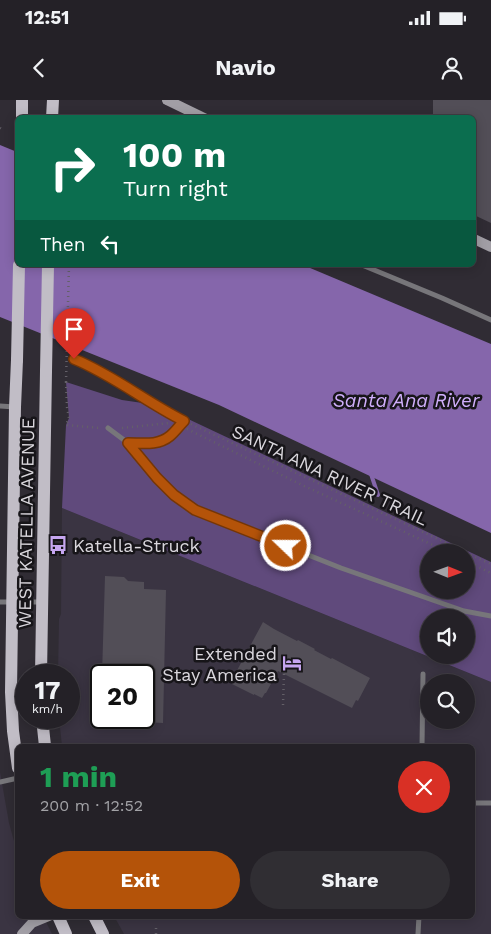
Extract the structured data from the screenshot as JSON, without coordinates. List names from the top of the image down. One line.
{"streets":{"main road":["WEST KATELLA AVENUE"],"path":["SANTA ANA RIVER TRAIL"]},"water":["Santa Ana River"],"places":{"bus stop":["Katella-Struck"],"hotel":["Extended Stay America"]},"north":"right","page":{"status":"12:51","header":"Navio","turn":["100 m","Turn right"],"then":"Then","speed":"17 km/h","limit":"20","heading":["1 min","200 m · 12:52"],"buttons":["Exit","Share"]}}
